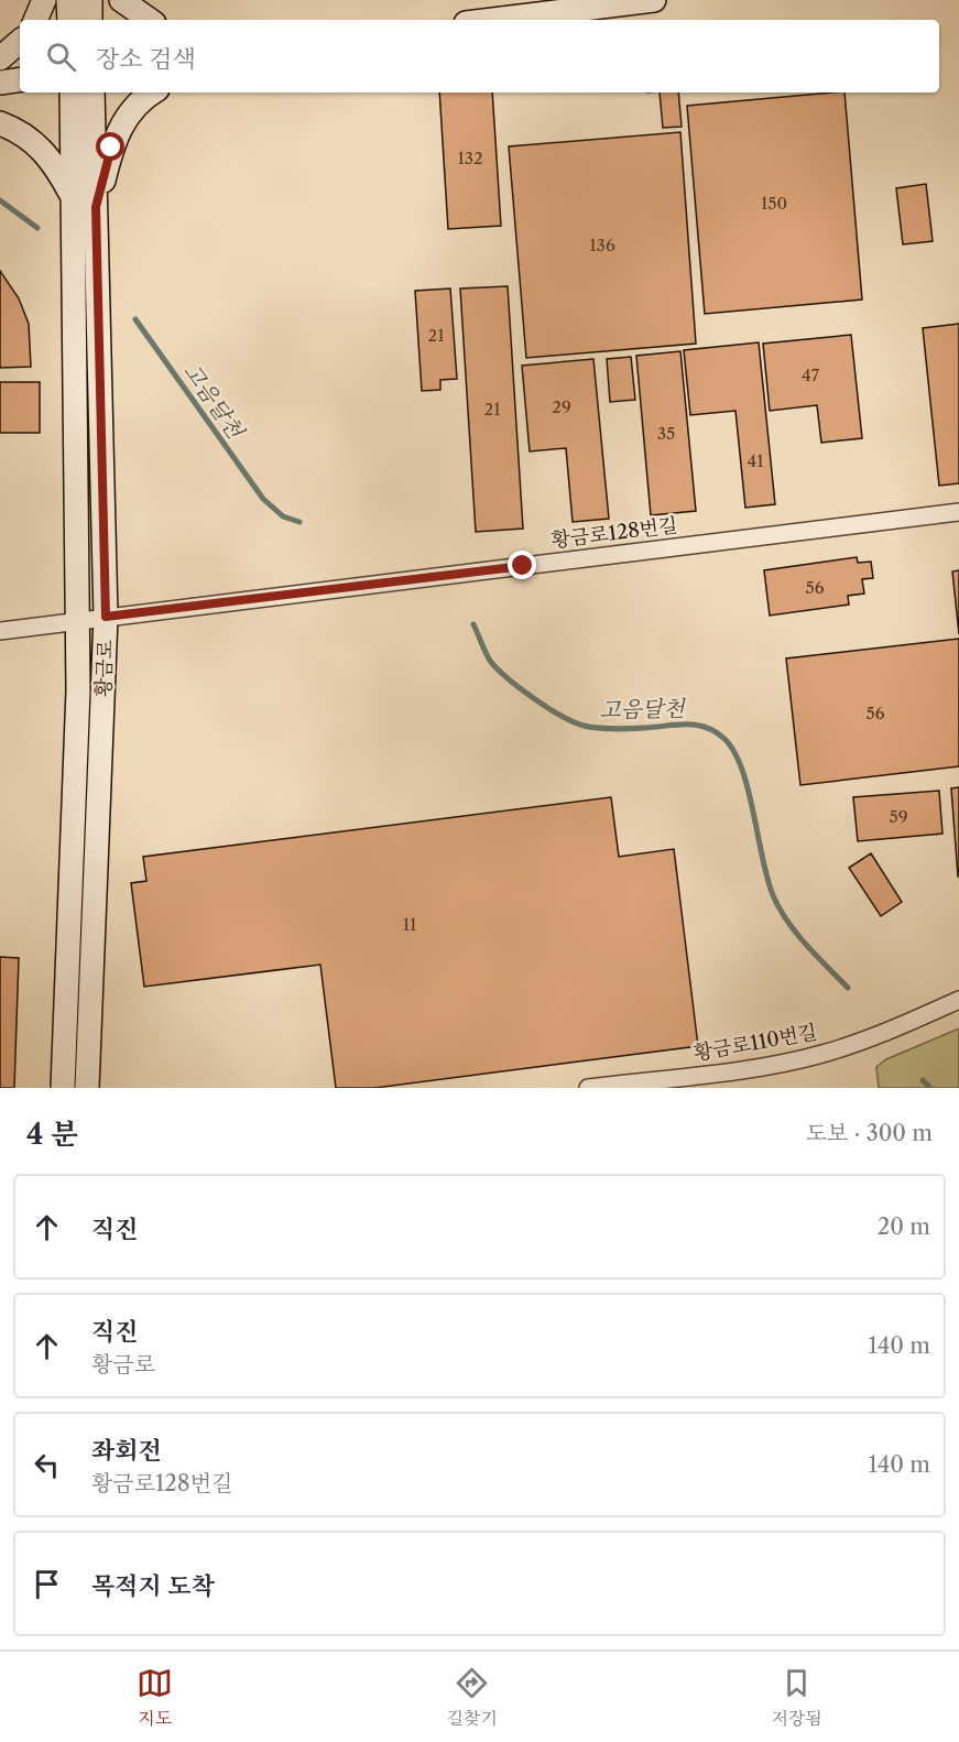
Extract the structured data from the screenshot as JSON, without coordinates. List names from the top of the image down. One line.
{"streets":{"street":["황금로128번길","황금로","황금로110번길"]},"crossings":[["황금로128번길","황금로"]],"water":["고음달천"],"house_numbers":["132","150","136","21","47","29","21","35","41","56","56","59","11"],"page":{"search":"장소 검색","heading":["4 분","도보 · 300 m"],"list":[["직진","20 m"],["직진","황금로","140 m"],["좌회전","황금로128번길","140 m"],"목적지 도착"],"nav":["지도","길찾기","저장됨"]}}
